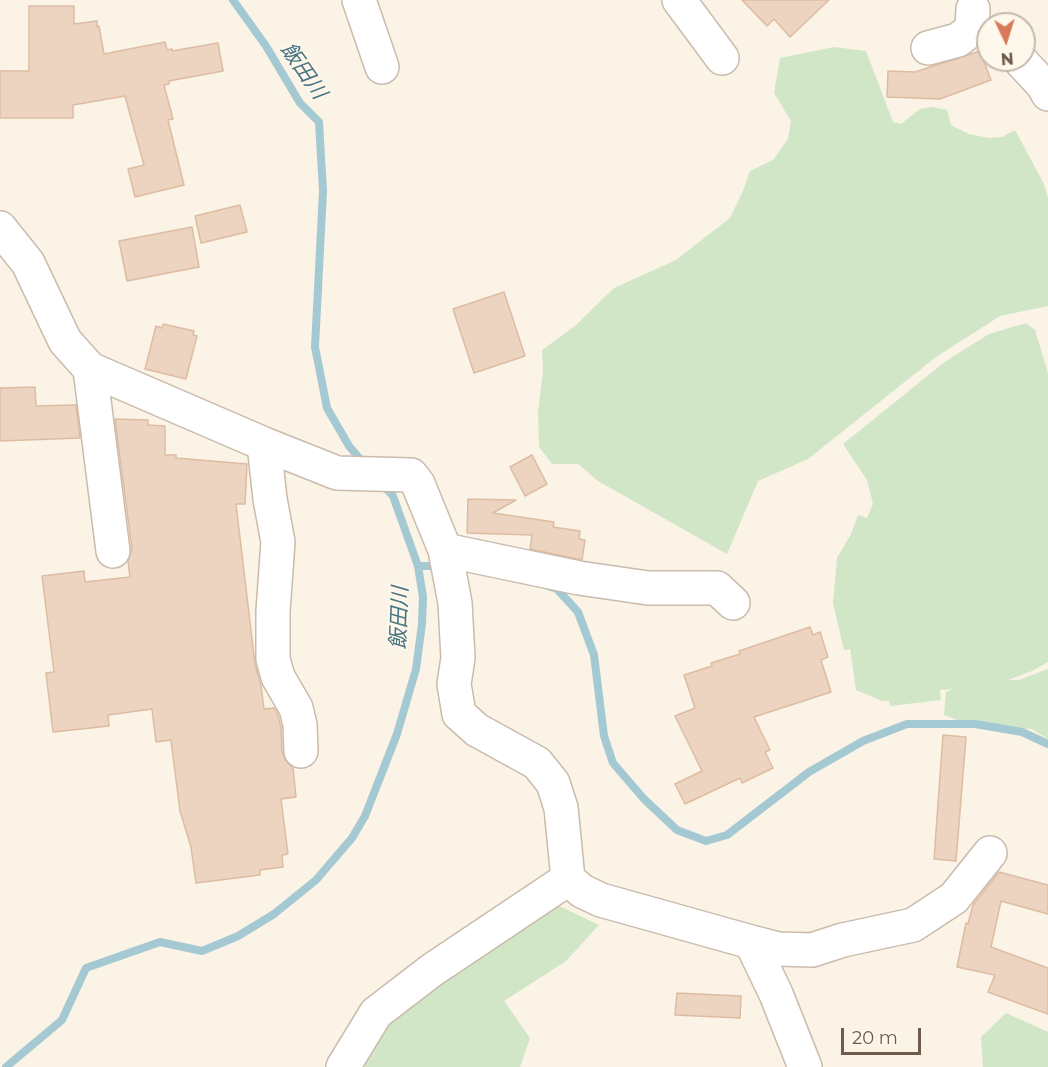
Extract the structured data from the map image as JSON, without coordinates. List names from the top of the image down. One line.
{"water":["飯田川"],"scale_bar":"20 m","north":"bottom"}
